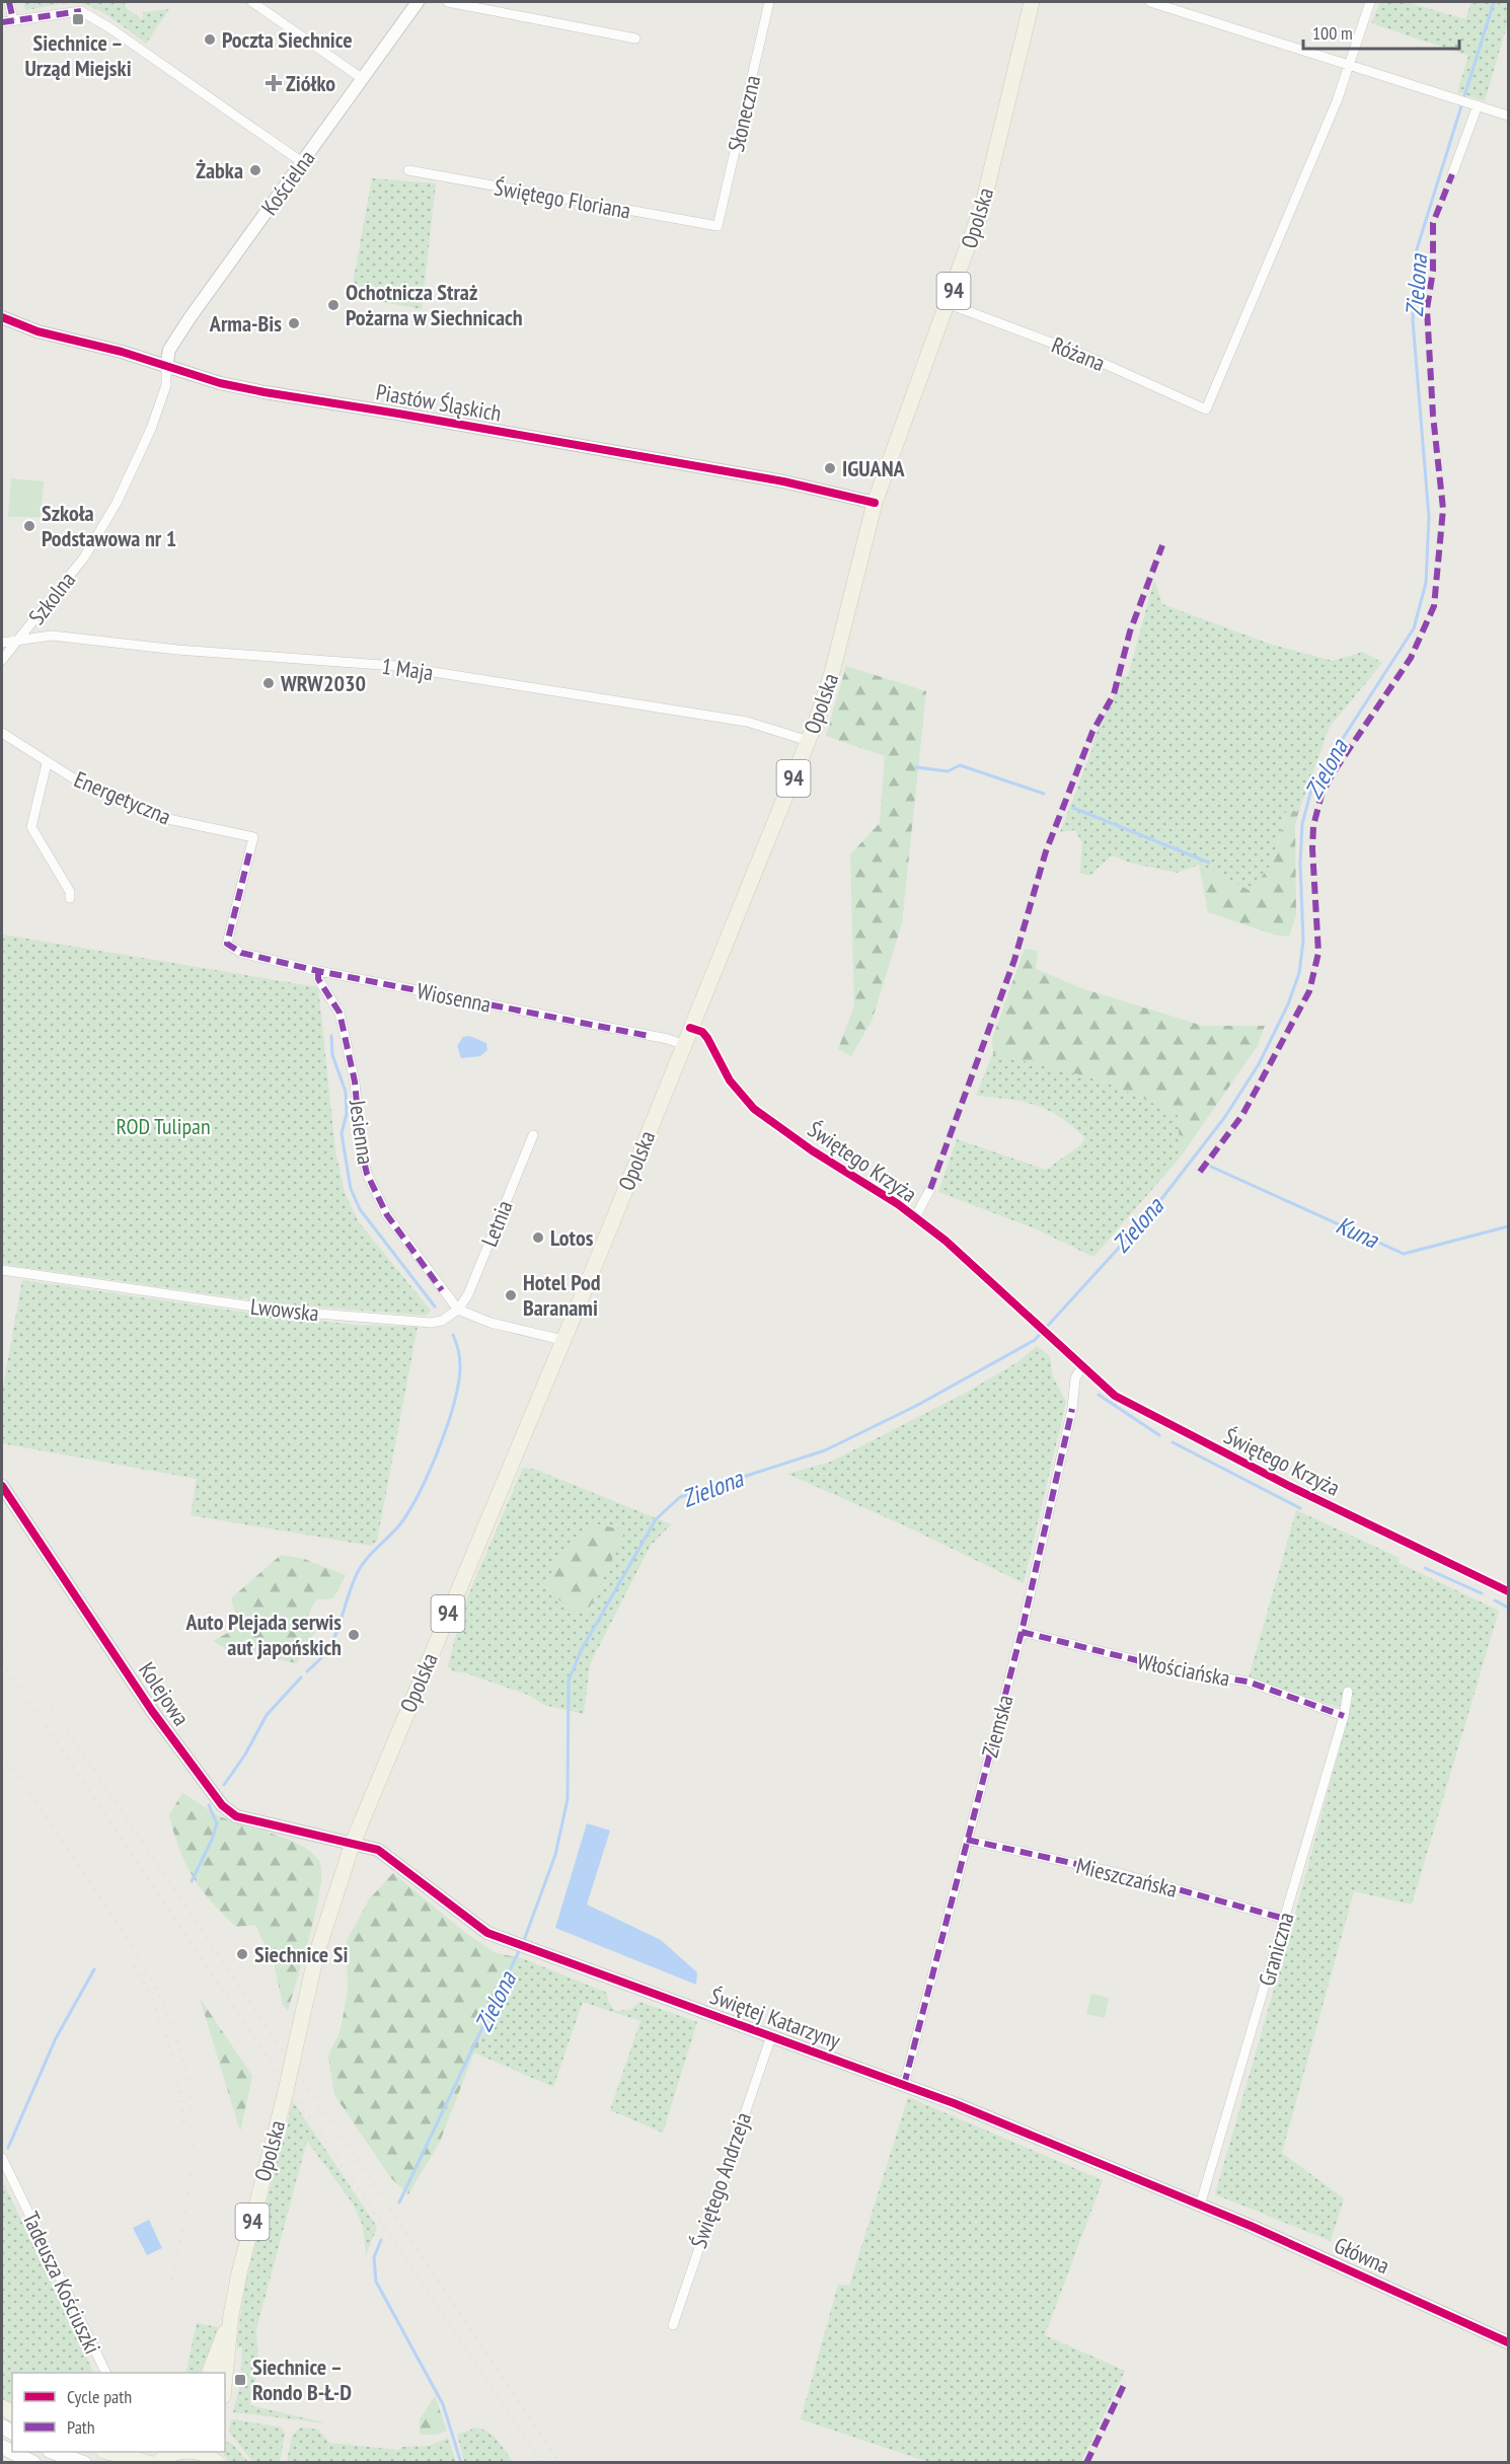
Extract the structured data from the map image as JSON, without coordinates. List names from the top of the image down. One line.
{"streets":{"main road":["Opolska","94"],"street":["Słoneczna","Kościelna","Świętego Floriana","Różana","Piastów Śląskich","Szkolna","1 Maja","Energetyczna","Wiosenna","Jesienna","Świętego Krzyża","Letnia","Lwowska","Włościańska","Kolejowa","Ziemska","Mieszczańska","Graniczna","Świętej Katarzyny","Świętego Andrzeja","Główna","Tadeusza Kościuszki"]},"crossings":[["Słoneczna","Świętego Floriana"],["Kościelna","Piastów Śląskich"],["Kościelna","Szkolna"],["Opolska","Różana"],["Opolska","Piastów Śląskich"],["Opolska","1 Maja"],["Opolska","Wiosenna"],["Opolska","Świętego Krzyża"],["Opolska","Kolejowa"],["Opolska","Świętej Katarzyny"],["Piastów Śląskich","Szkolna"],["Szkolna","1 Maja"],["Energetyczna","Wiosenna"],["Wiosenna","Jesienna"],["Jesienna","Letnia"],["Jesienna","Lwowska"],["Świętego Krzyża","Ziemska"],["Letnia","Lwowska"],["Włościańska","Ziemska"],["Włościańska","Graniczna"],["Kolejowa","Świętej Katarzyny"],["Ziemska","Mieszczańska"],["Ziemska","Świętej Katarzyny"],["Mieszczańska","Graniczna"],["Graniczna","Świętej Katarzyny"],["Graniczna","Główna"],["Świętej Katarzyny","Świętego Andrzeja"],["Świętej Katarzyny","Główna"]],"water":["Zielona","Kuna"],"parks":["ROD Tulipan"],"places":{"transit":["Siechnice – Urząd Miejski","Siechnice – Rondo B-Ł-D"],"other":["Poczta Siechnice","Żabka","Ochotnicza Straż Pożarna w Siechnicach","Arma-Bis","IGUANA","Szkoła Podstawowa nr 1","WRW2030","Lotos","Hotel Pod Baranami","Auto Plejada serwis aut japońskich","Siechnice Si"],"health":["Ziółko"]},"legend":["Cycle path","Path"],"scale_bar":"100 m"}
